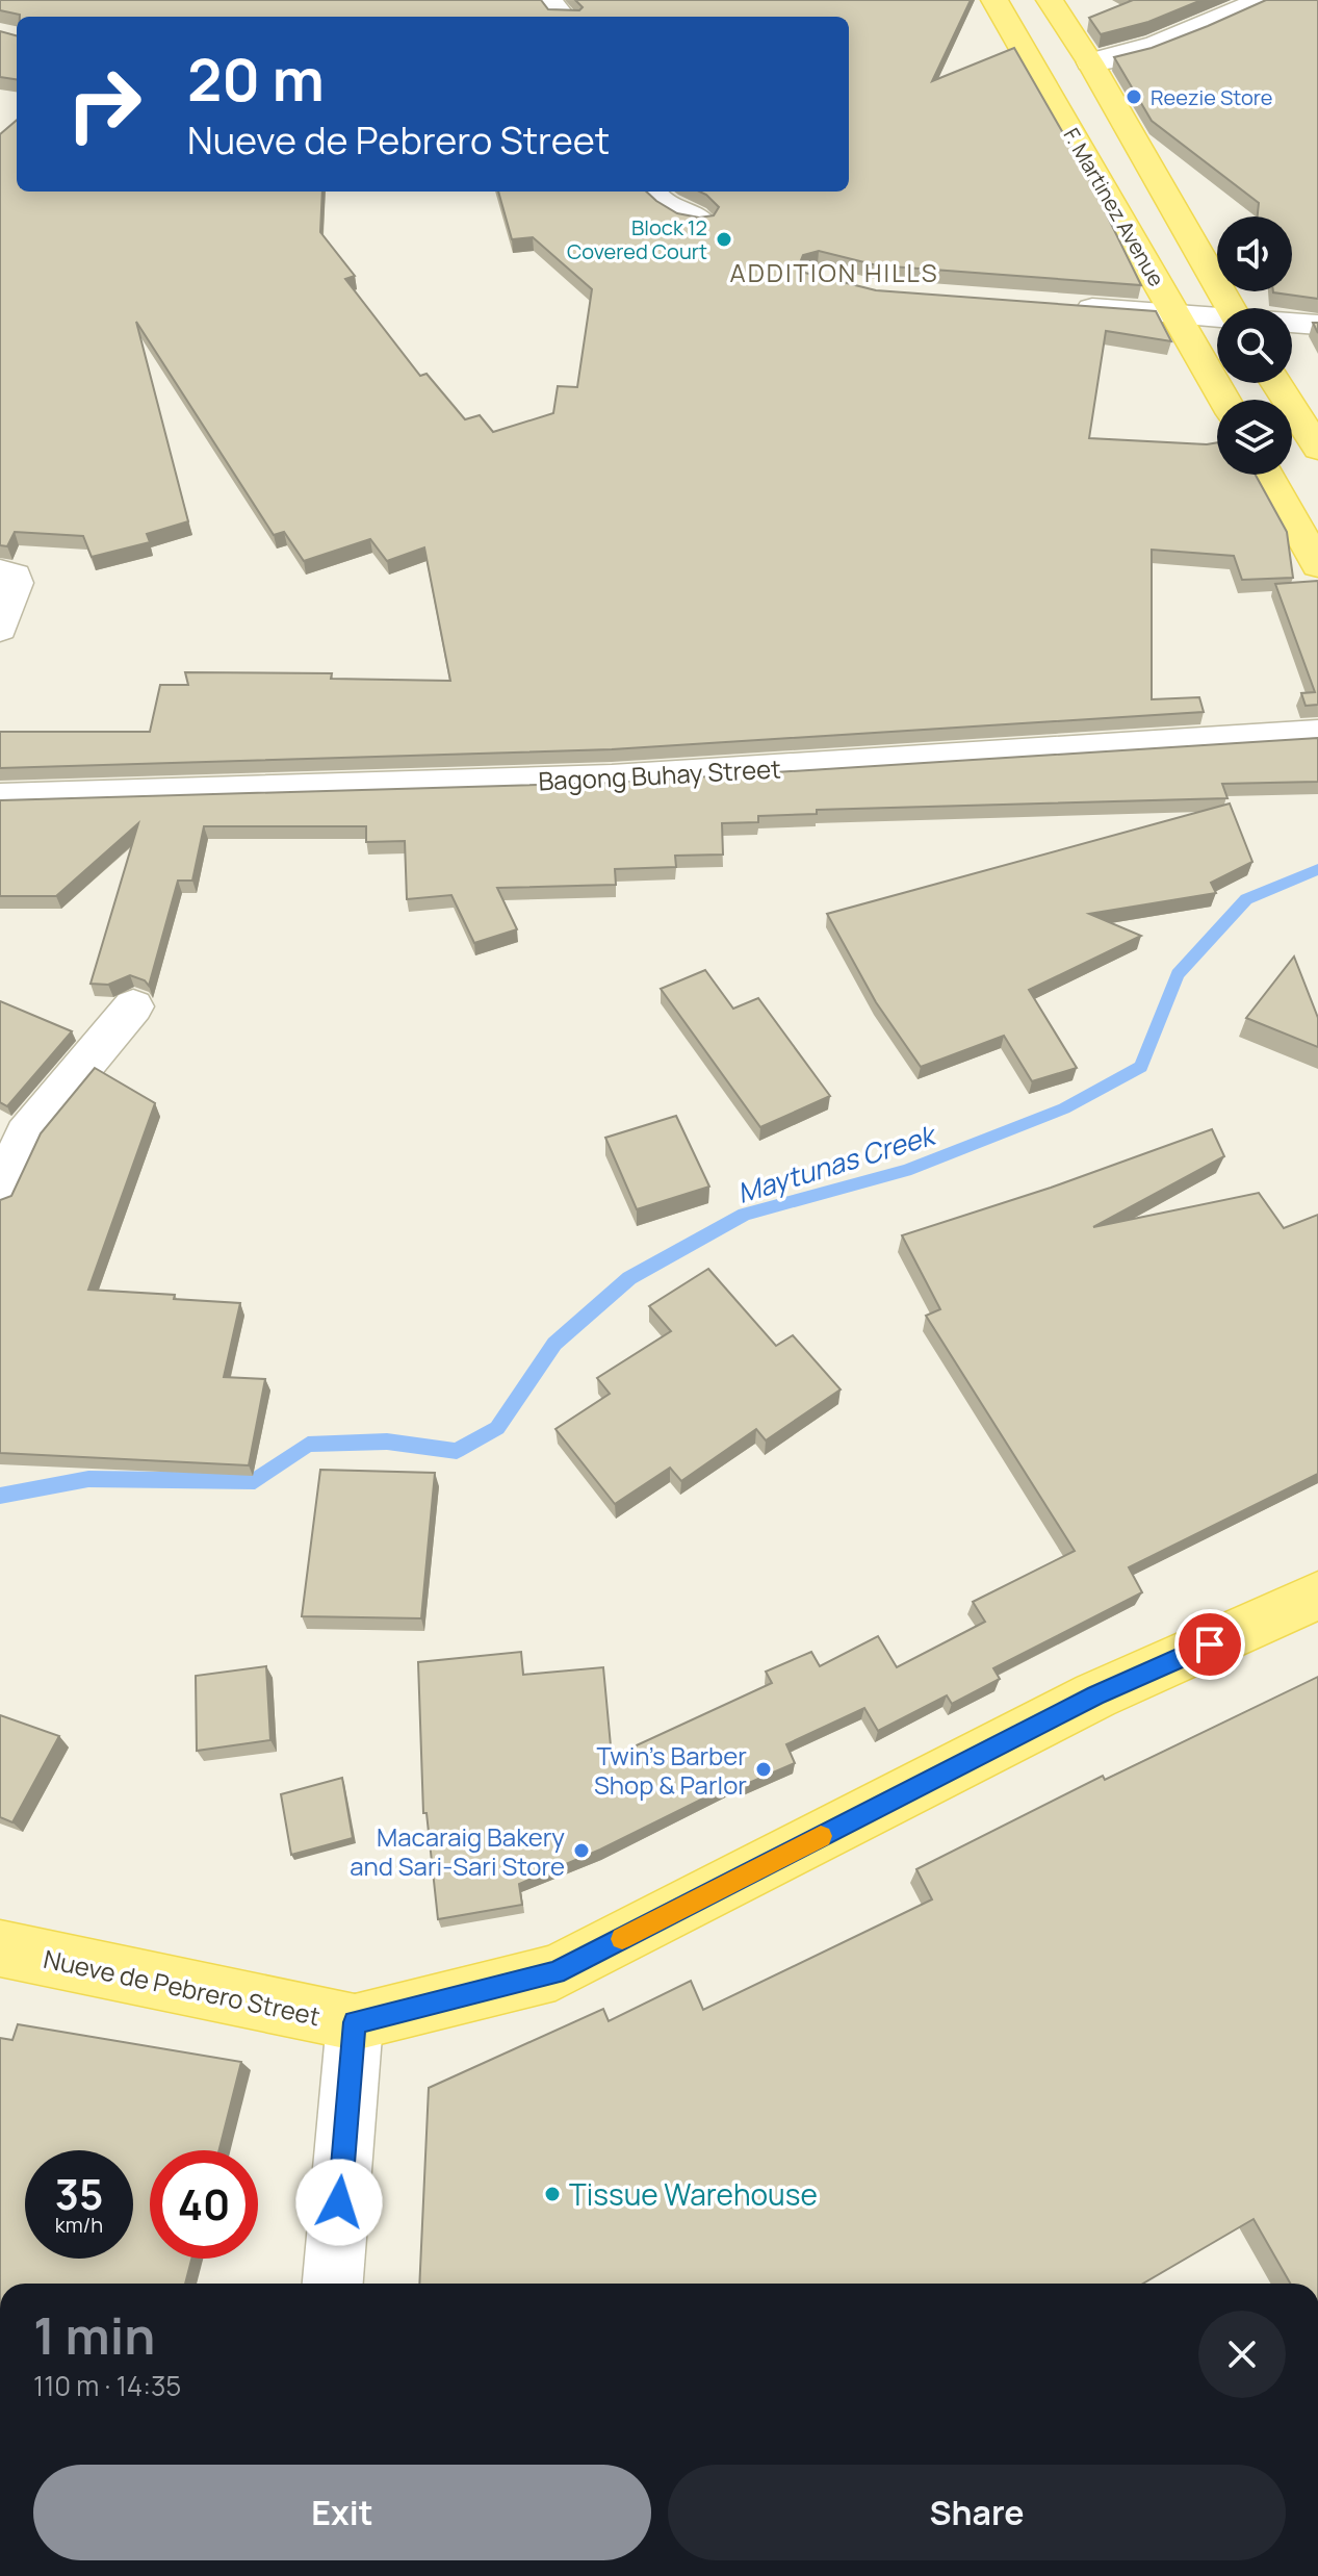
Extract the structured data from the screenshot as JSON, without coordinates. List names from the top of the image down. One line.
{"streets":{"main road":["F. Martinez Avenue","Nueve de Pebrero Street"],"street":["Bagong Buhay Street"]},"districts":["ADDITION HILLS"],"water":["Maytunas Creek"],"places":["Reezie Store","Block 12 Covered Court","Twin's Barber Shop & Parlor","Macaraig Bakery and Sari-Sari Store","Tissue Warehouse"],"page":{"turn":["20 m","Nueve de Pebrero Street"],"speed":"35 km/h","limit":"40","heading":["1 min","110 m · 14:35"],"buttons":["Exit","Share"]}}
